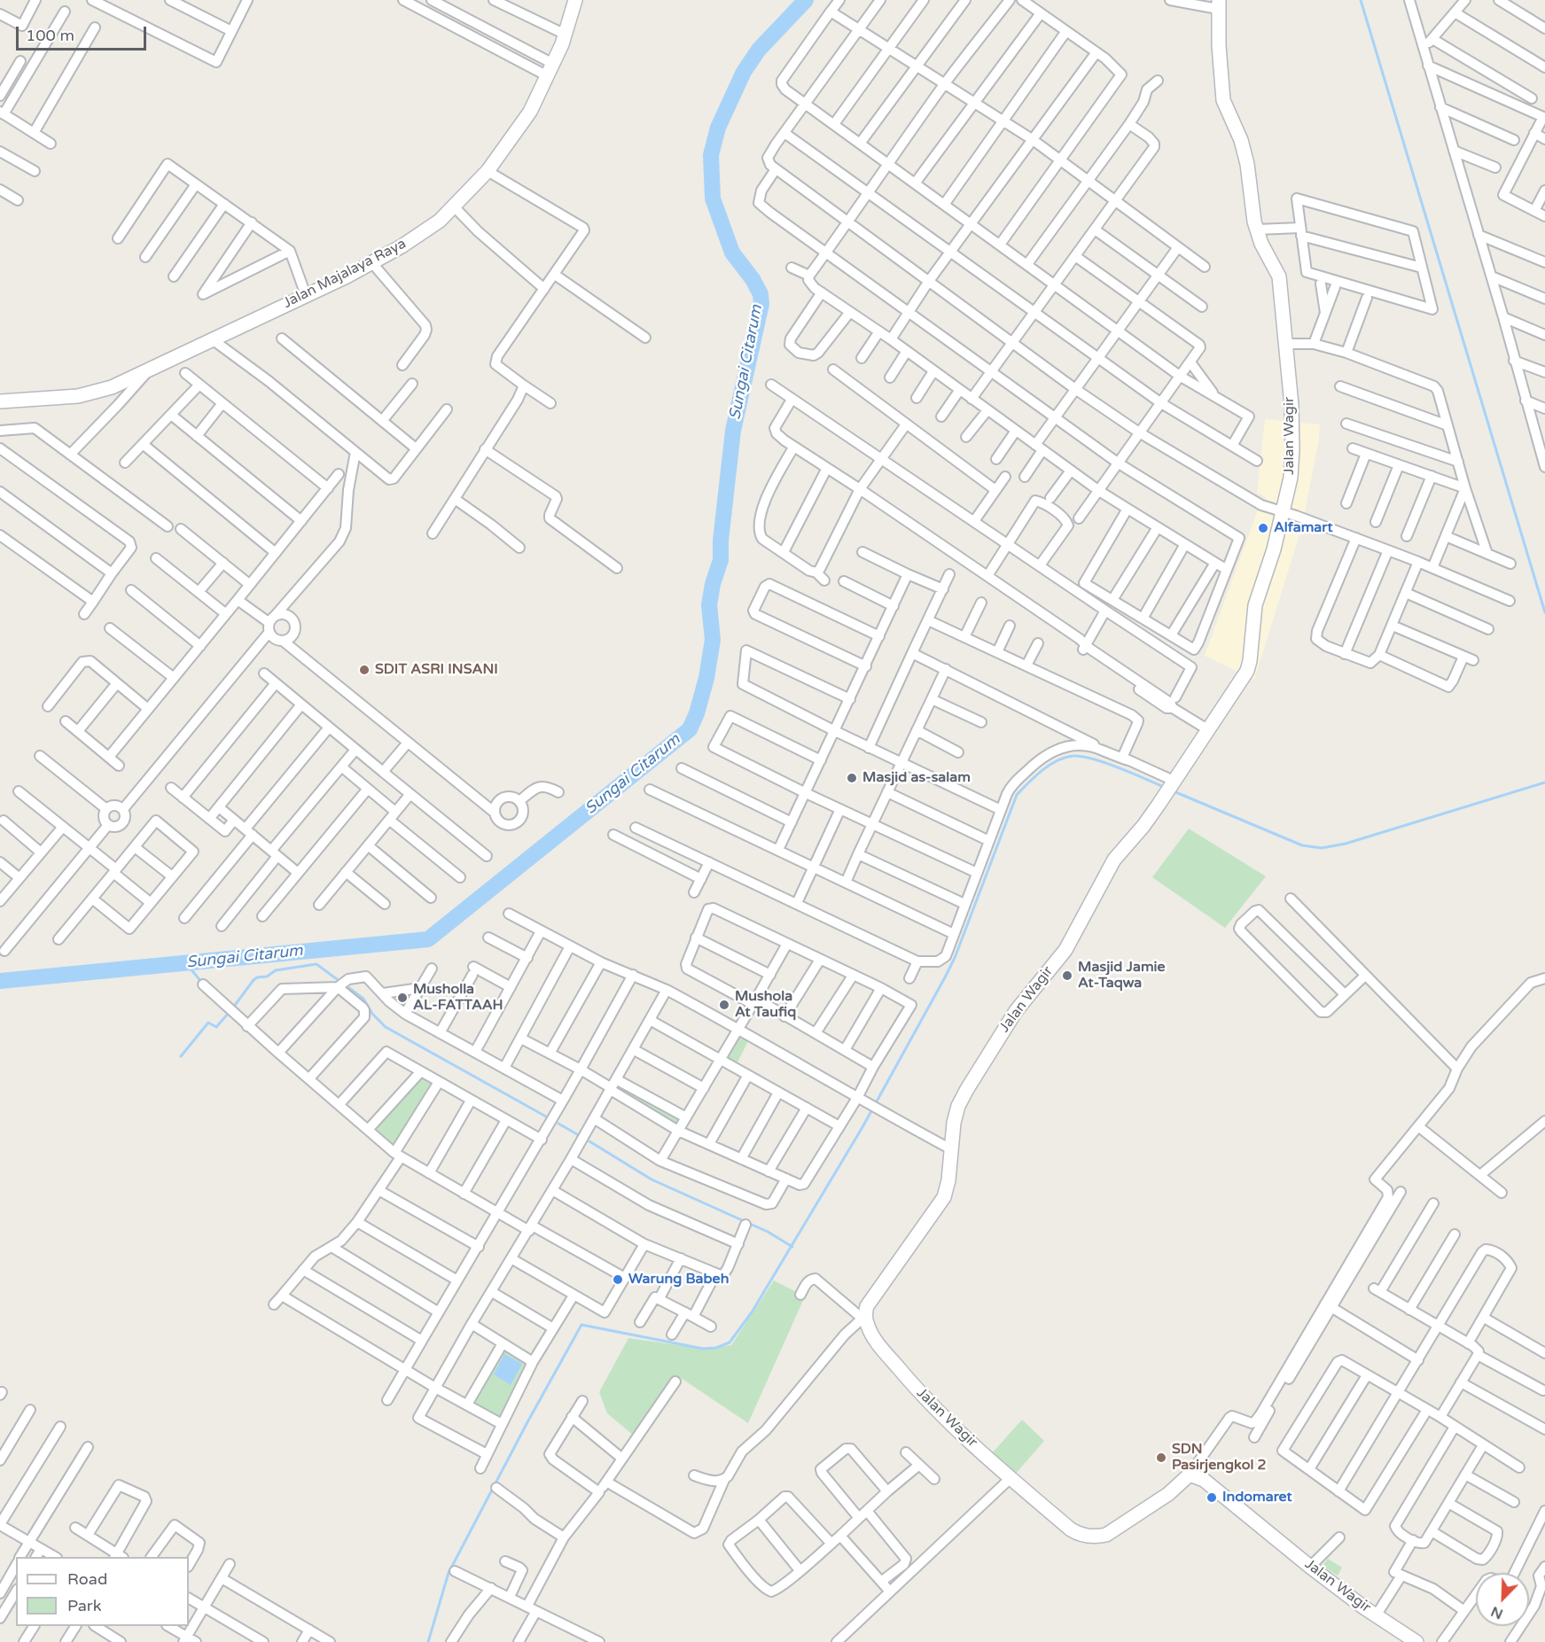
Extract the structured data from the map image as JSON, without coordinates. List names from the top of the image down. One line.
{"streets":{"street":["Jalan Majalaya Raya","Jalan Wagir"]},"water":["Sungai Citarum"],"places":["Alfamart","SDIT ASRI INSANI","Masjid as-salam","Masjid Jamie At-Taqwa","Musholla AL-FATTAAH","Mushola At Taufiq","Warung Babeh","SDN Pasirjengkol 2","Indomaret"],"legend":["Road","Park"],"scale_bar":"100 m","north":"bottom left"}
